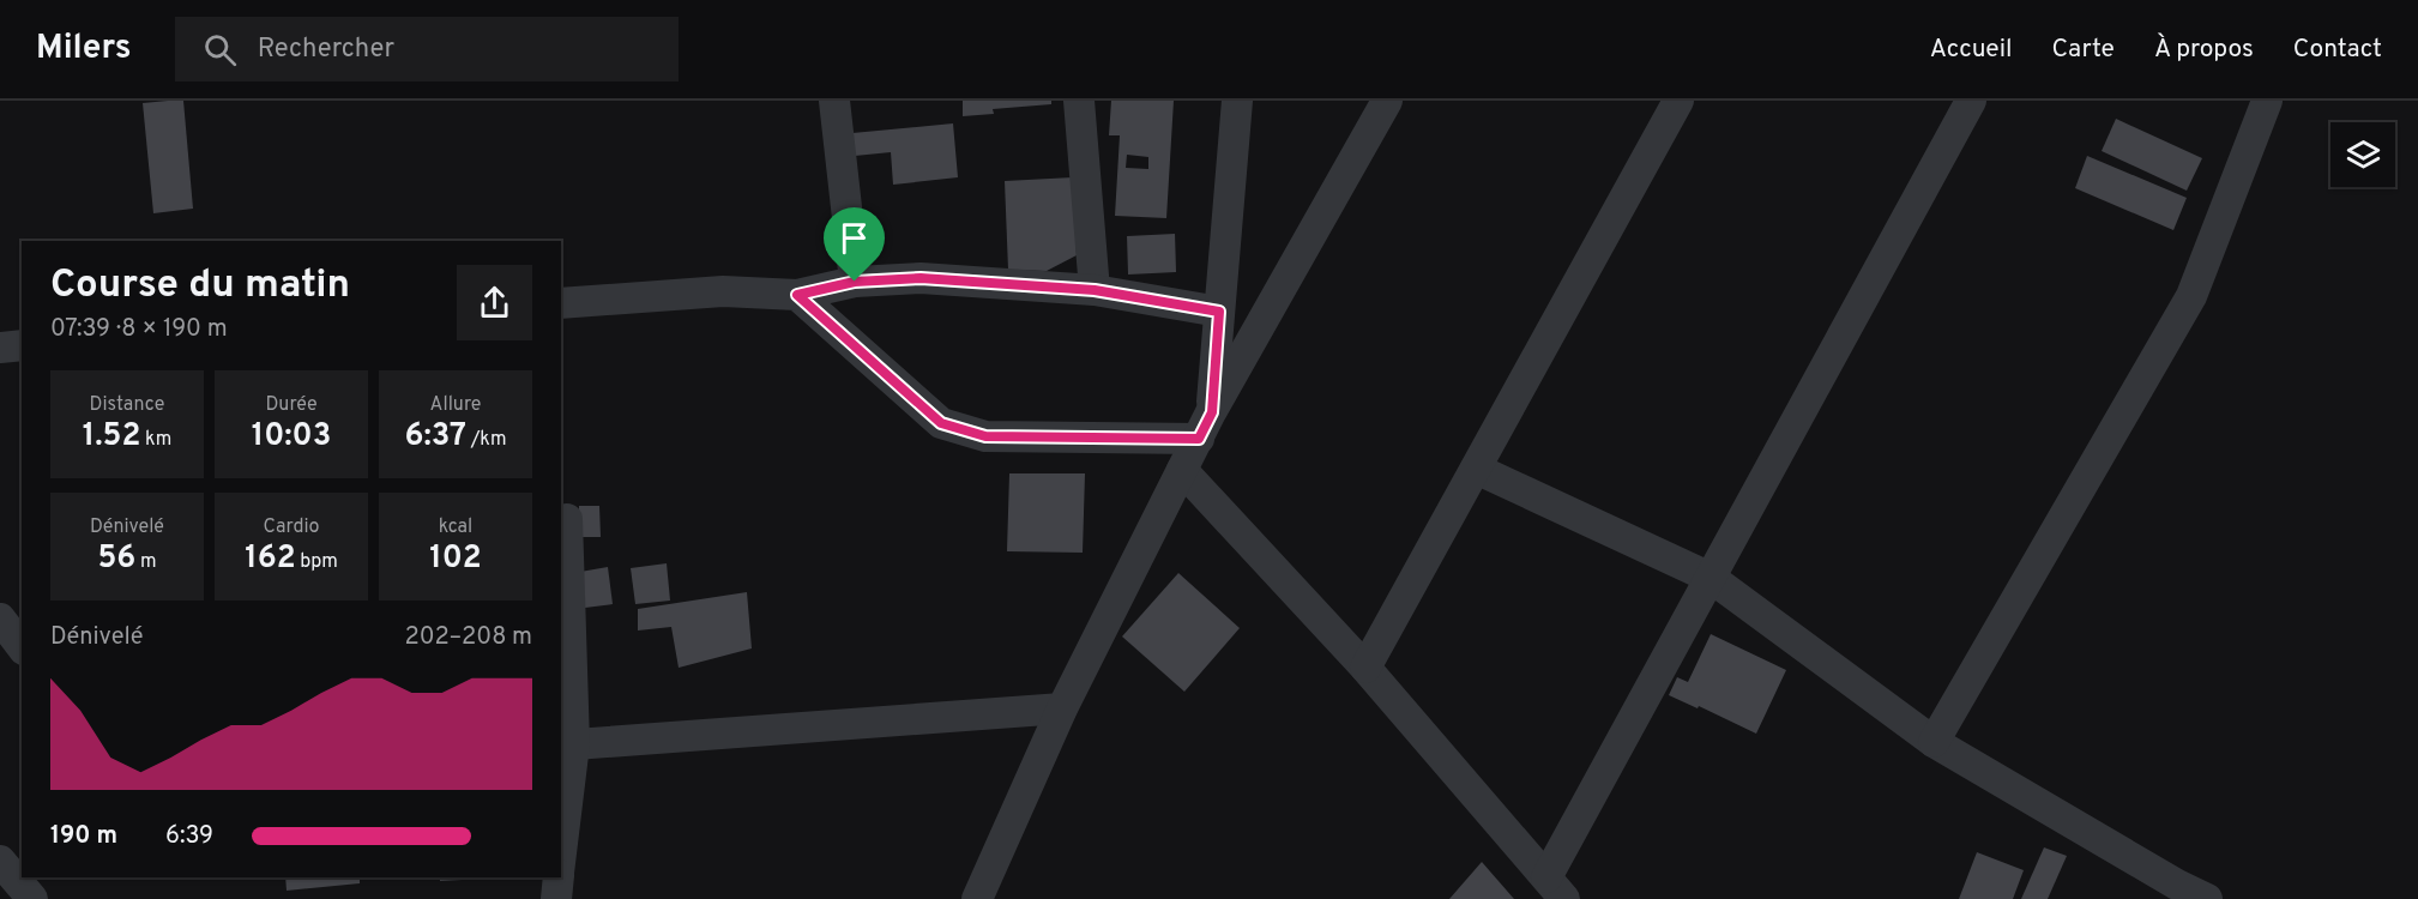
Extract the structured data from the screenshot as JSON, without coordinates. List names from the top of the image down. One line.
{"page":{"header":"Milers","search":"Rechercher","nav":["Accueil","Carte","À propos","Contact"],"heading":["Course du matin","07:39 · 8 × 190 m"],"stats":[["Distance","1.52 km"],["Durée","10:03"],["Allure","6:37 /km"],["Dénivelé","56 m"],["Cardio","162 bpm"],["kcal","102"]],"chart":["Dénivelé","202–208 m"],"list":[{"name":"190 m","note":"6:39"}]}}
